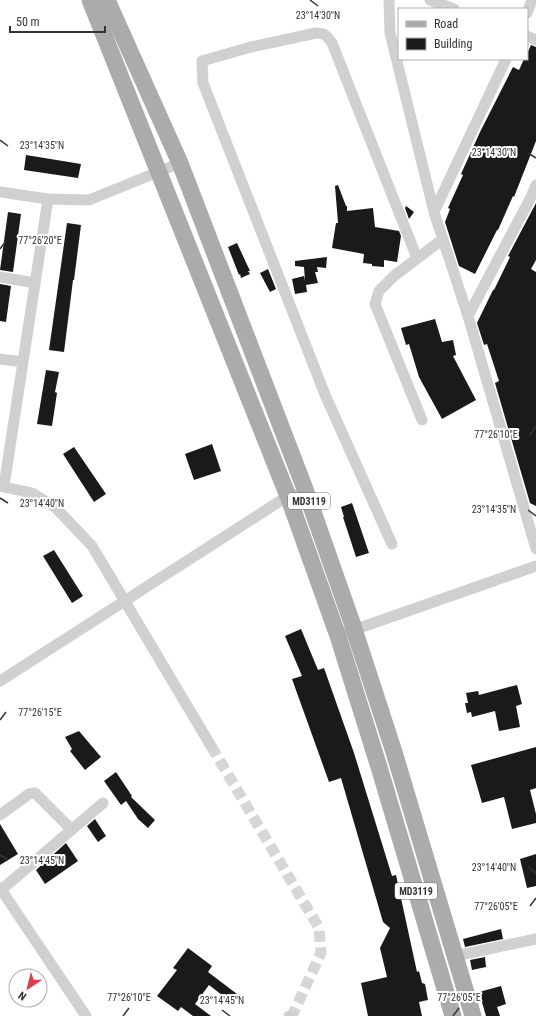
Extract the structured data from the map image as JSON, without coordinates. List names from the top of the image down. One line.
{"streets":{"main road":["MD3119"]},"legend":["Road","Building"],"scale_bar":"50 m","north":"bottom left","coordinates":["23°14'30\"N","23°14'35\"N","77°26'20\"E","77°26'10\"E","23°14'40\"N","77°26'15\"E","23°14'45\"N","77°26'05\"E"]}
